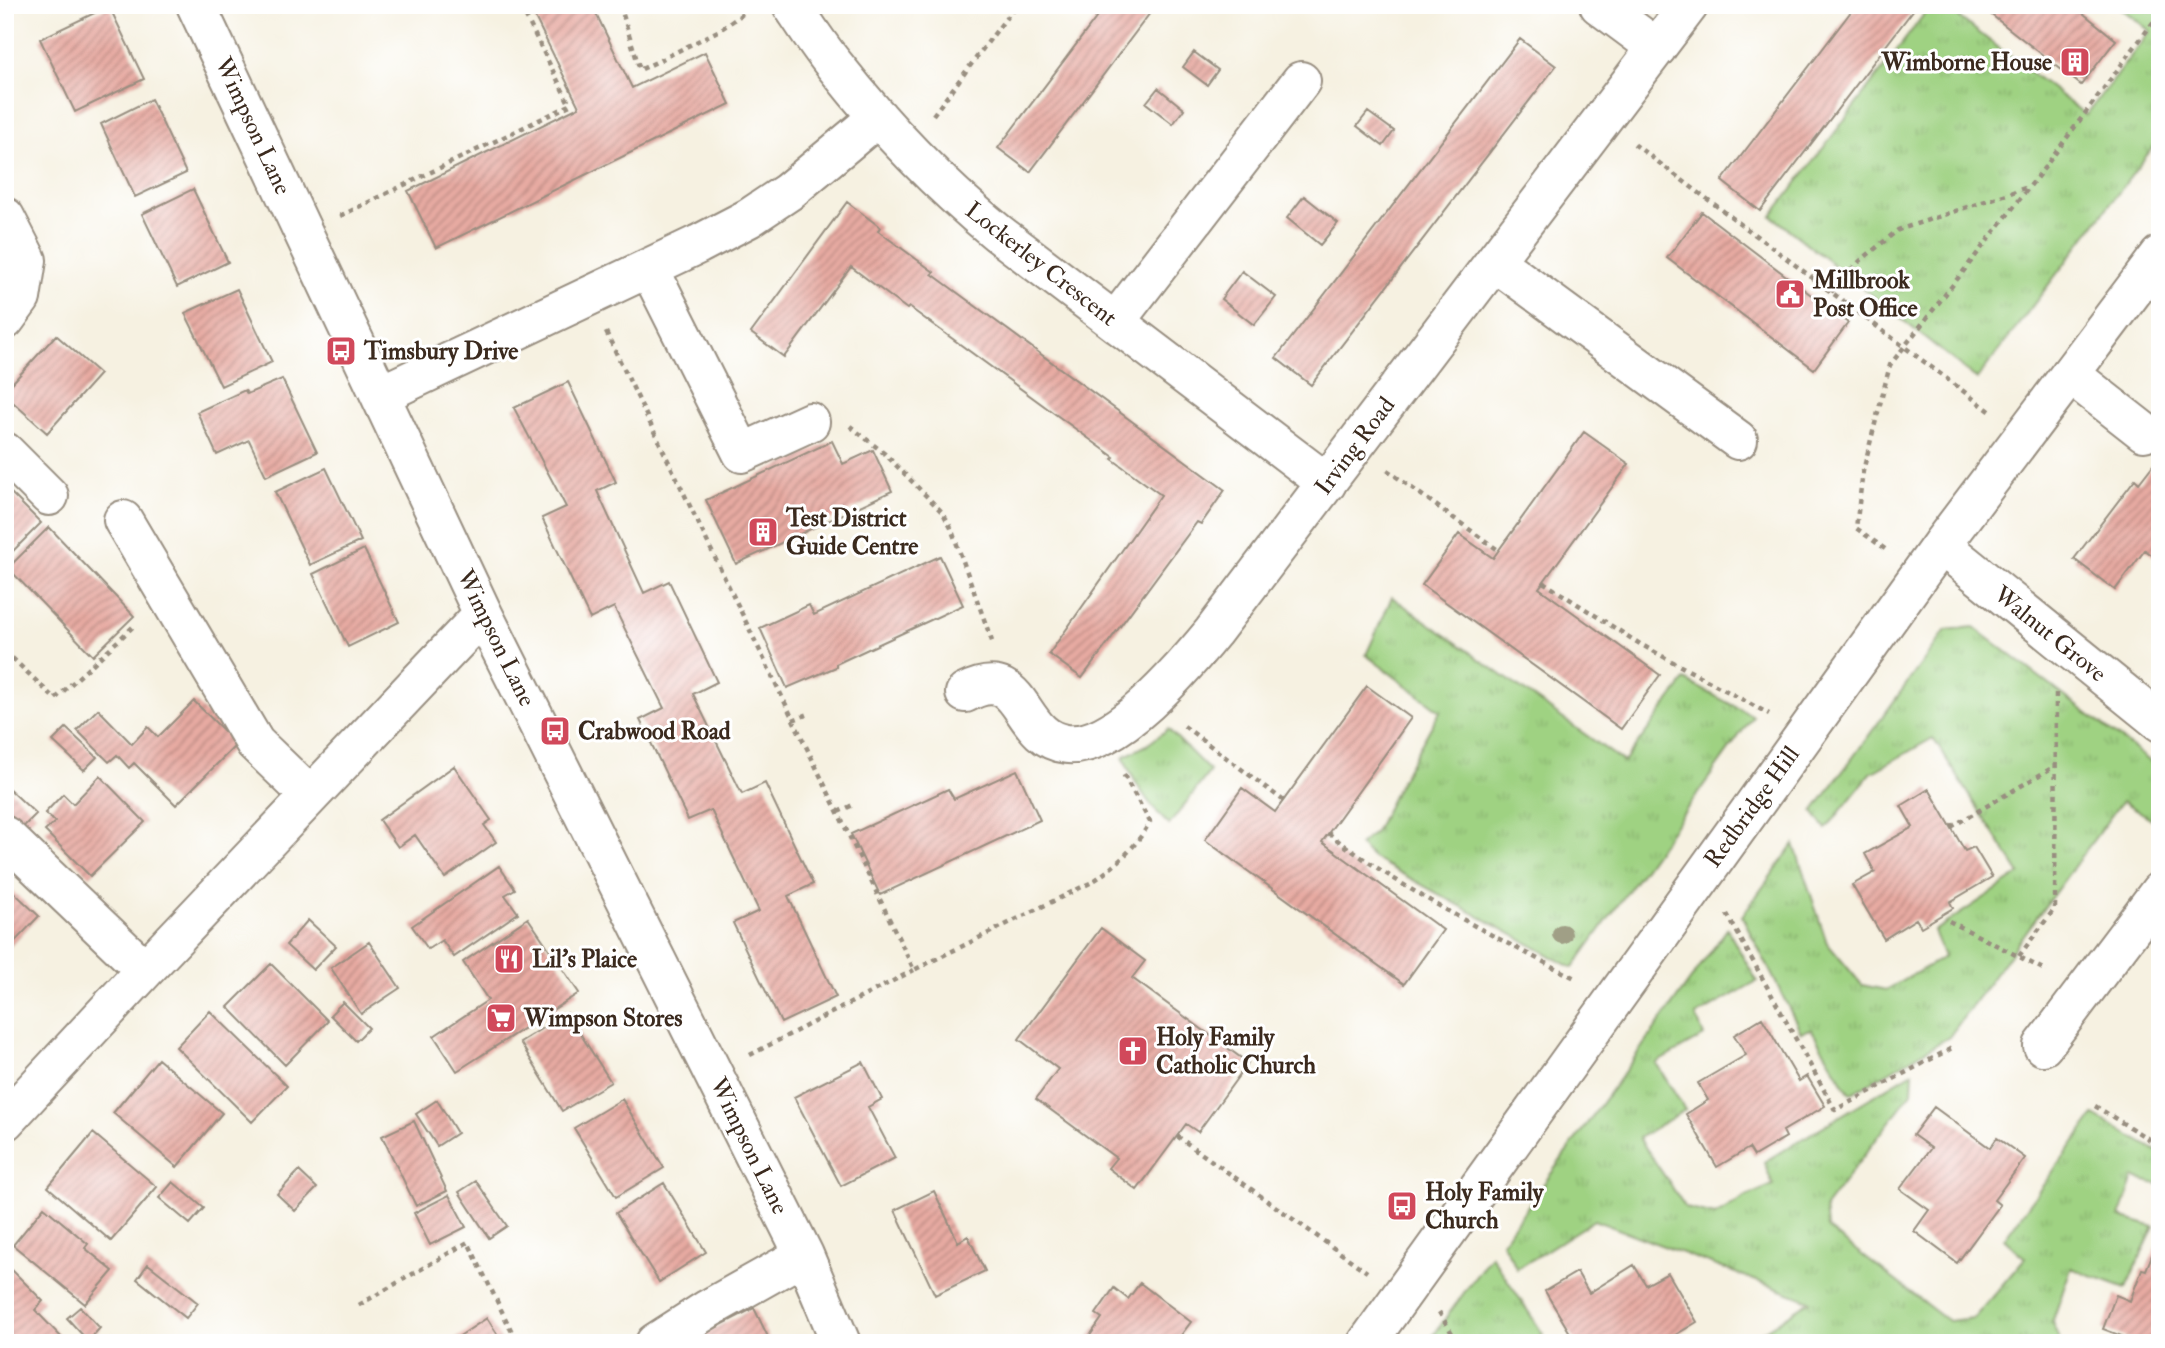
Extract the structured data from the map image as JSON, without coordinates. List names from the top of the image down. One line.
{"streets":{"street":["Wimpson Lane","Lockerley Crescent","Irving Road","Walnut Grove","Redbridge Hill"]},"crossings":[["Lockerley Crescent","Irving Road"],["Walnut Grove","Redbridge Hill"]],"places":{"building":["Wimborne House","Test District Guide Centre"],"public building":["Millbrook Post Office"],"bus stop":["Timsbury Drive","Crabwood Road","Holy Family Church"],"restaurant":["Lil's Plaice"],"supermarket":["Wimpson Stores"],"church":["Holy Family Catholic Church"]}}
